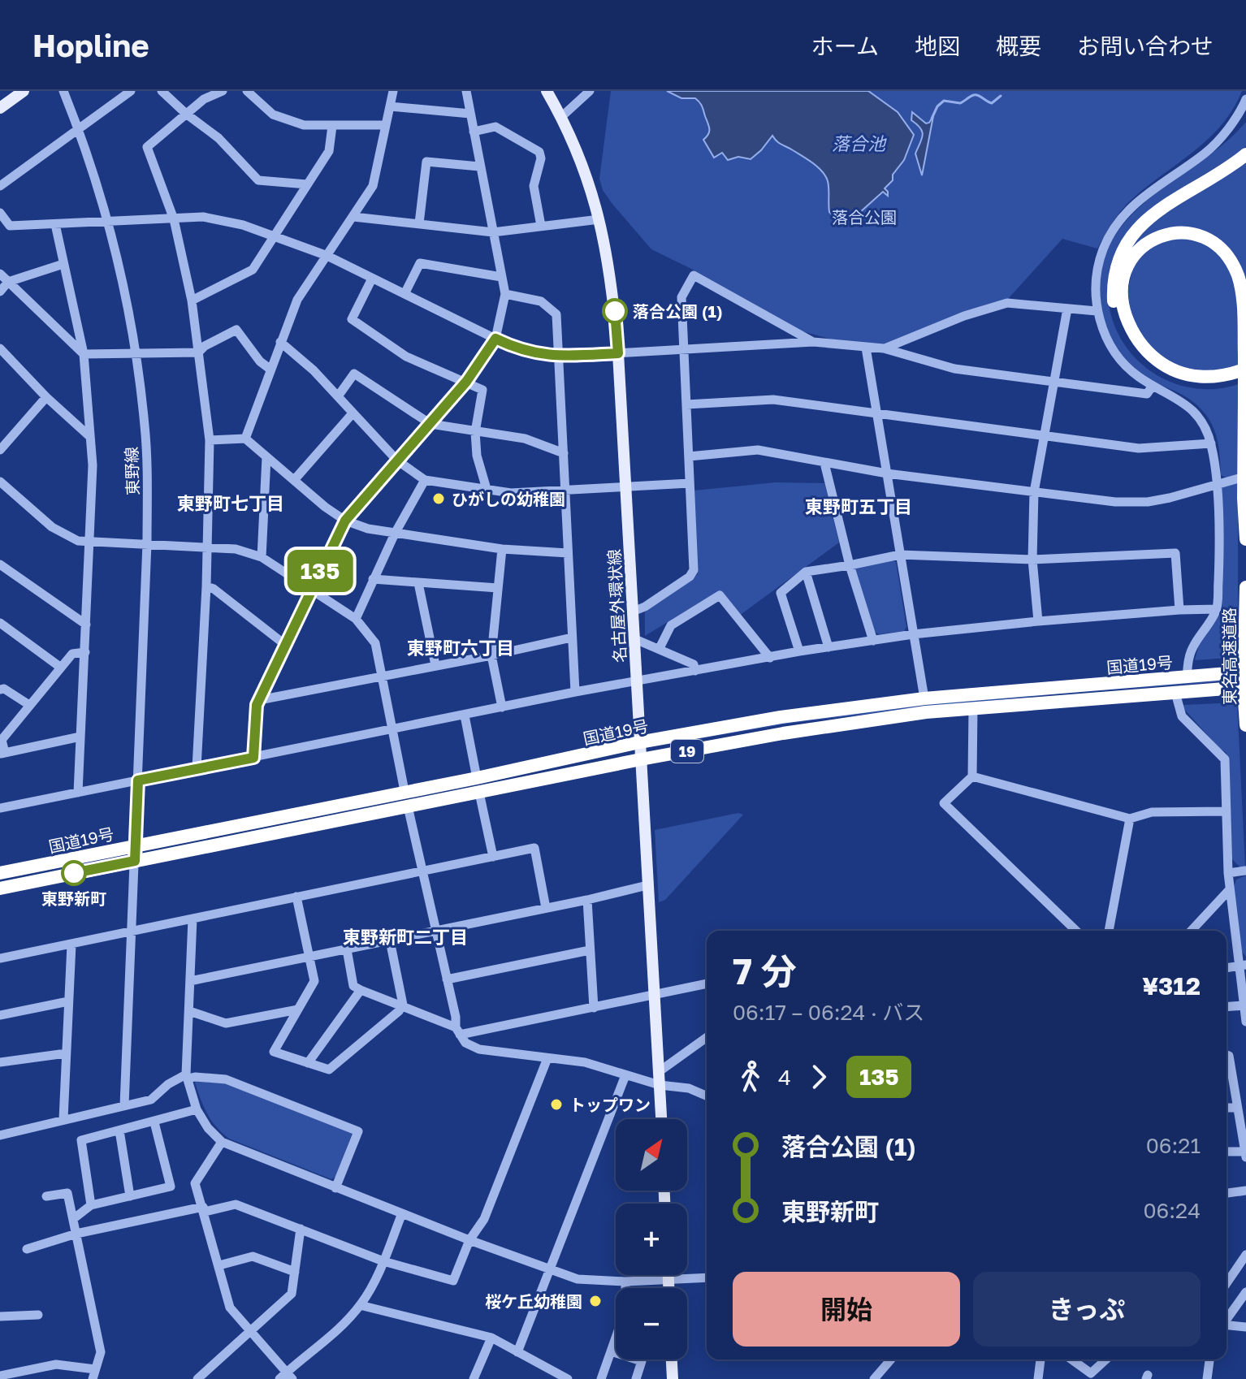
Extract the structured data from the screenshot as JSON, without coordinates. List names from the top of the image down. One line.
{"streets":{"highway":["東名高速道路","国道19号","19"],"main road":["名古屋外環状線"],"street":["東野線"]},"crossings":[["東野線","国道19号"],["名古屋外環状線","国道19号"],["東名高速道路","国道19号"]],"districts":["東野町七丁目","東野町五丁目","東野町六丁目","東野新町二丁目"],"water":["落合池"],"parks":["落合公園"],"places":["落合公園 (1)","ひがしの幼稚園","東野新町","トップワン","桜ケ丘幼稚園"],"lines":["bus line 135"],"north":"top right","page":{"header":"Hopline","nav":["ホーム","地図","概要","お問い合わせ"],"on_map":"135","heading":["7 分","06:17 – 06:24 · バス","¥312"],"legs":["4","135"],"list":[{"name":"落合公園 (1)","value":"06:21"},{"name":"東野新町","value":"06:24"}],"map_buttons":["+","−"],"buttons":["開始","きっぷ"]}}
